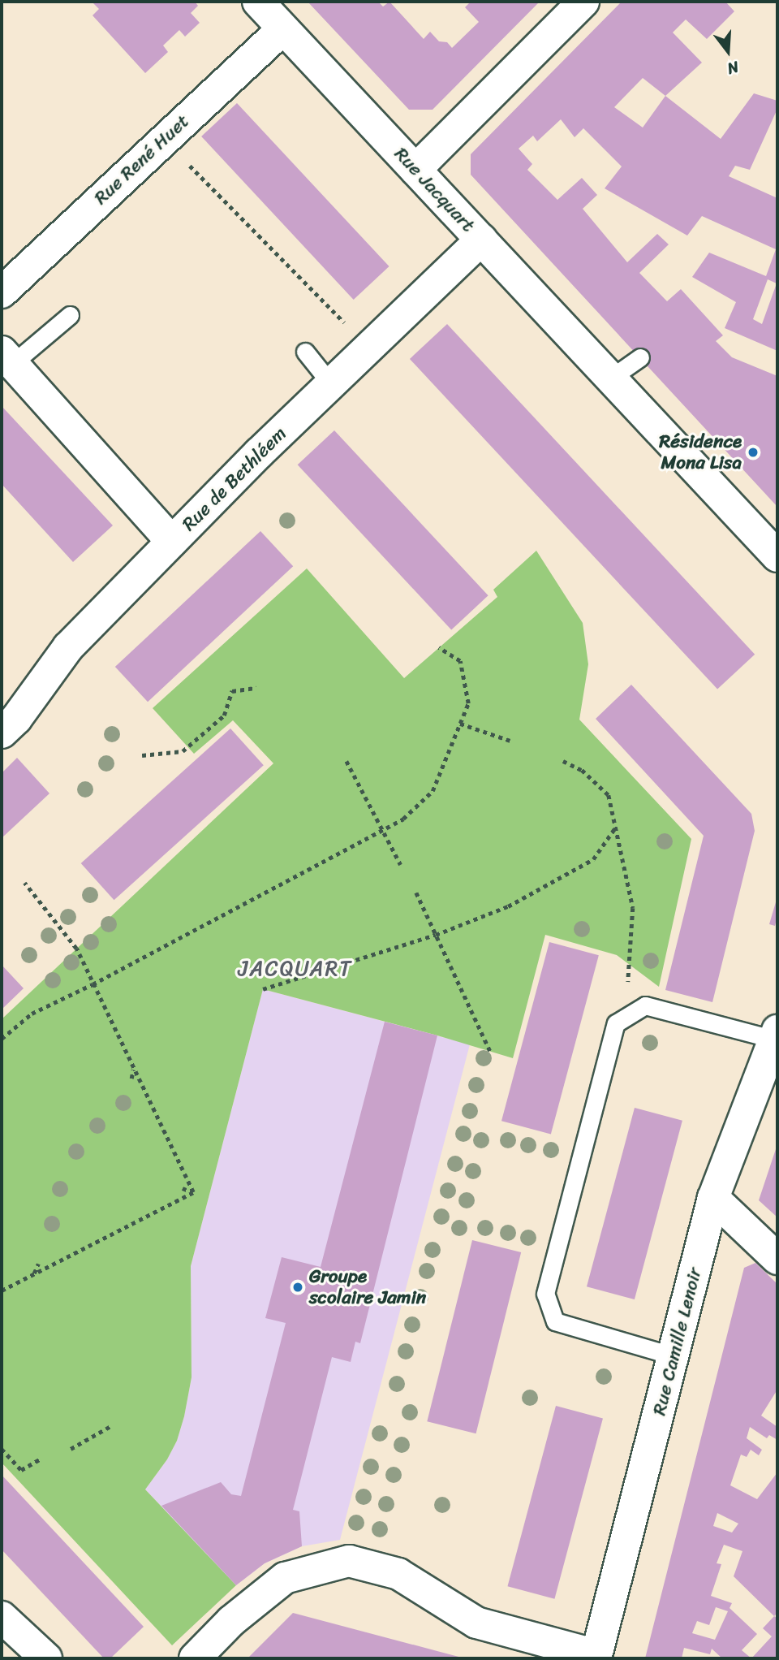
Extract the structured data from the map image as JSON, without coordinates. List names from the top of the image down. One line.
{"streets":{"street":["Rue René Huet","Rue Jacquart","Rue de Bethléem","Rue Camille Lenoir"]},"crossings":[["Rue René Huet","Rue Jacquart"],["Rue Jacquart","Rue de Bethléem"]],"districts":["JACQUART"],"places":["Résidence Mona Lisa","Groupe scolaire Jamin"],"north":"bottom"}
